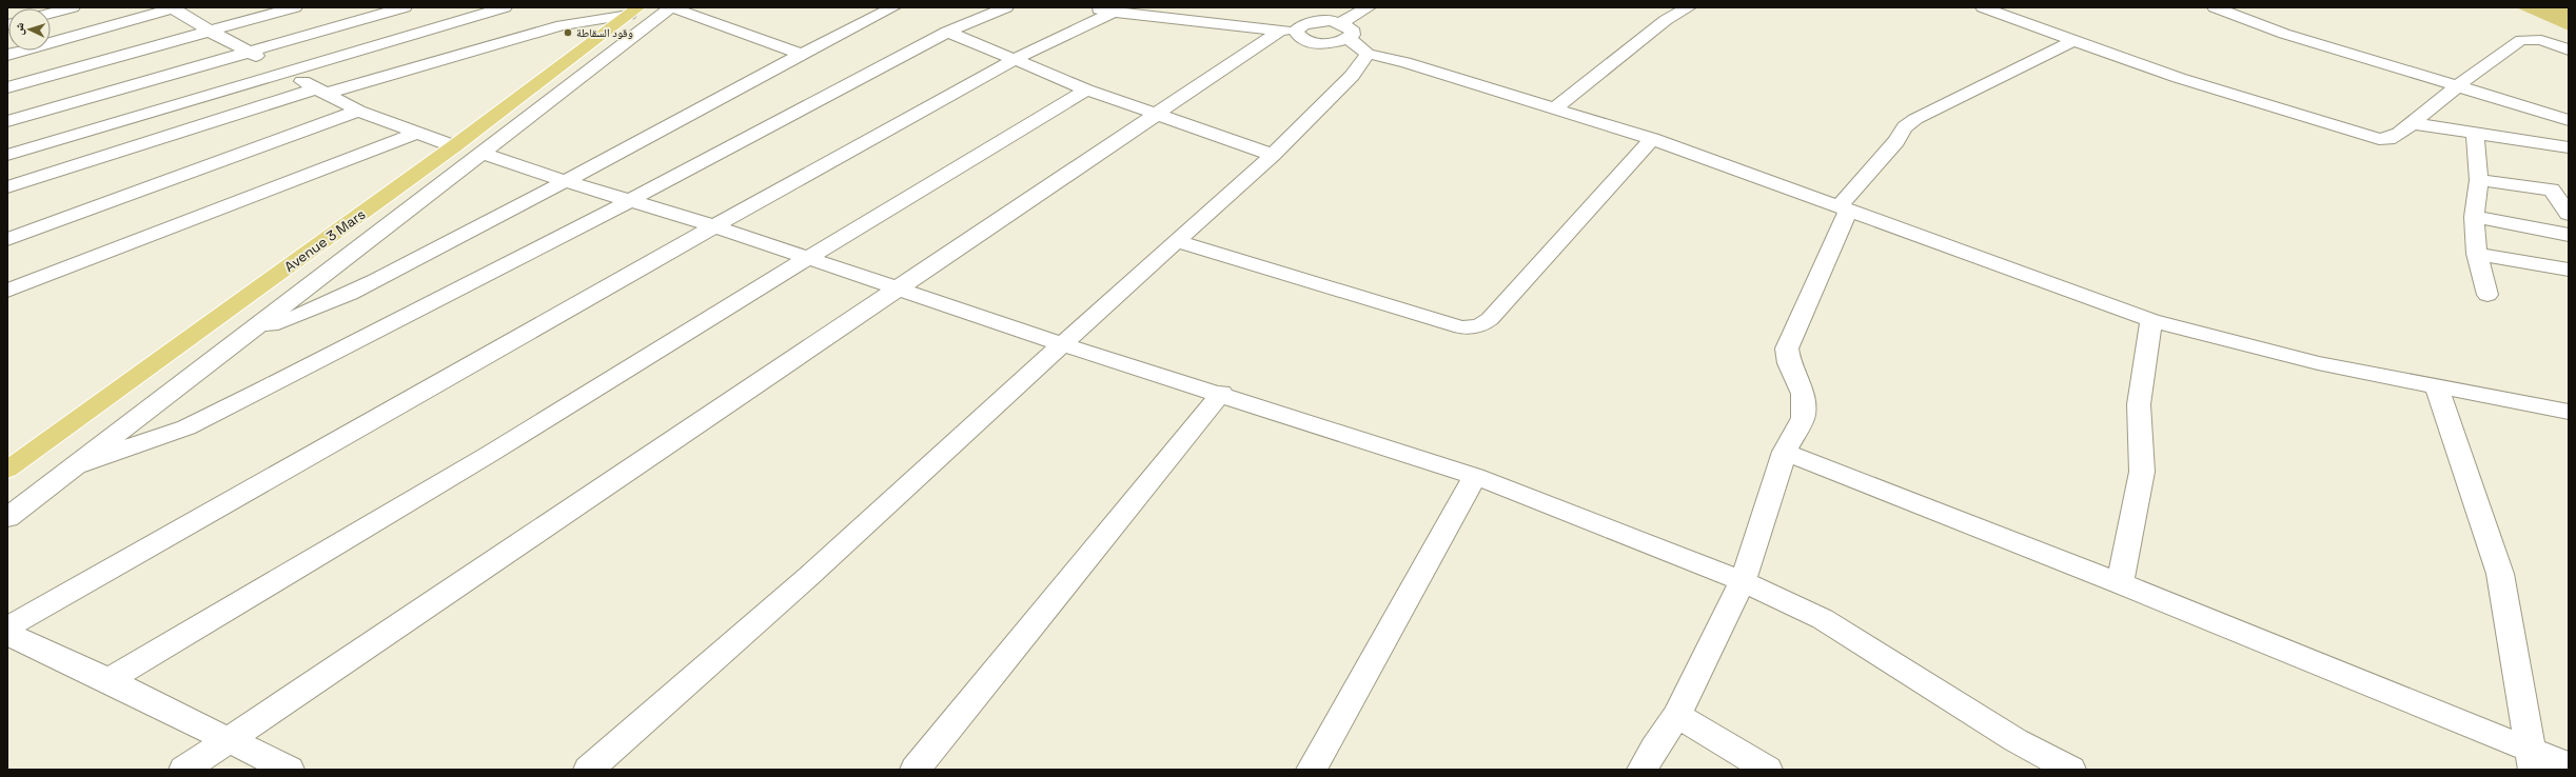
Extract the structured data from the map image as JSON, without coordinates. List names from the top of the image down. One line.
{"streets":{"main road":["Avenue 3 Mars"]},"places":["وقود السقاطة"],"north":"left"}
